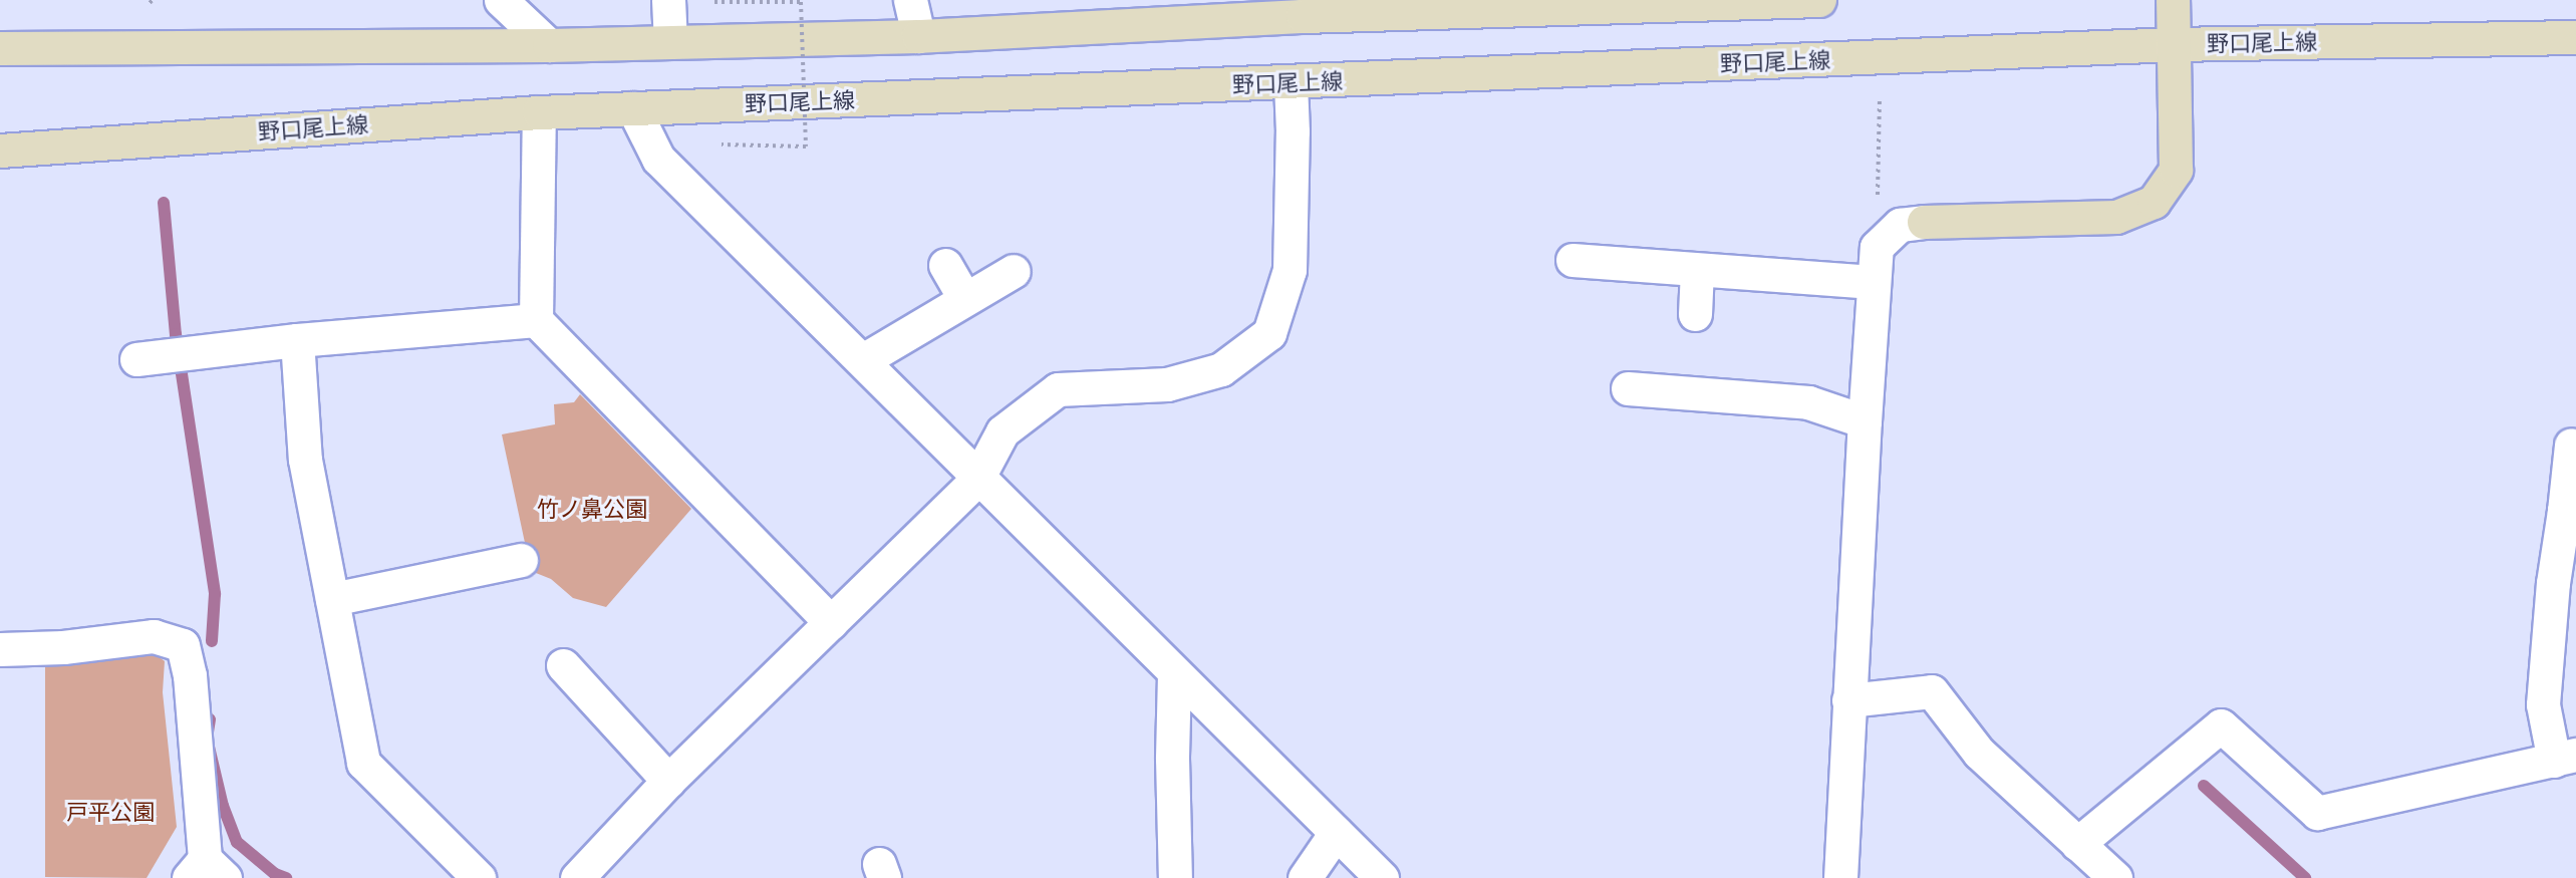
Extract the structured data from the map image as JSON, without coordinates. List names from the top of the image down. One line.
{"streets":{"main road":["野口尾上線"]},"parks":["竹ノ鼻公園","戸平公園"]}
